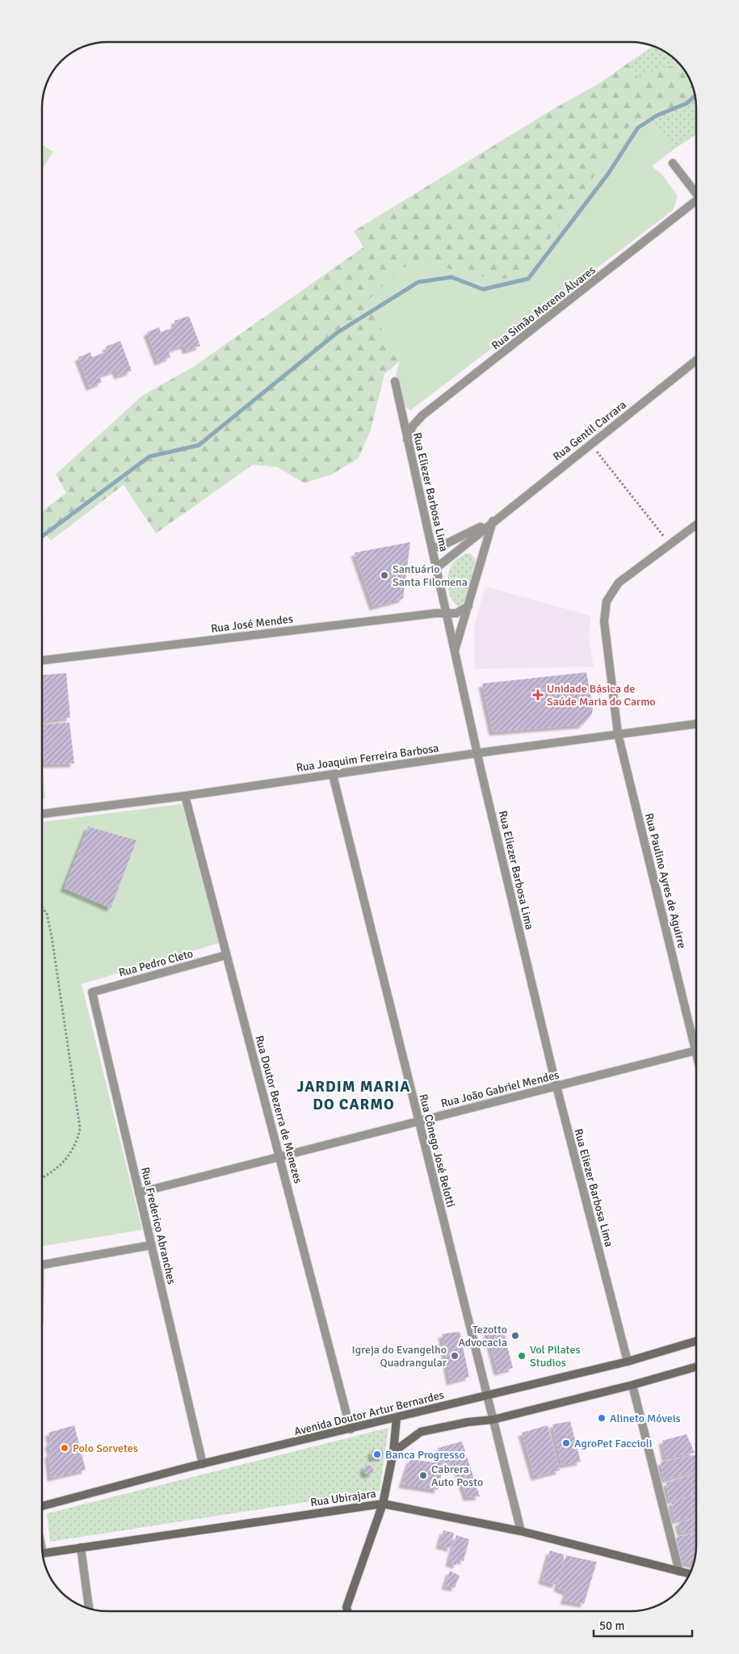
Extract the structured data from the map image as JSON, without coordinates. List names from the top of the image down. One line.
{"streets":{"main road":["Avenida Doutor Artur Bernardes","Rua Ubirajara"],"street":["Rua Simão Moreno Álvares","Rua Gentil Carrara","Rua Eliezer Barbosa Lima","Rua José Mendes","Rua Joaquim Ferreira Barbosa","Rua Paulino Ayres de Aguirre","Rua Pedro Cleto","Rua João Gabriel Mendes","Rua Doutor Bezerra de Menezes","Rua Cônego José Belotti","Rua Frederico Abranches"]},"crossings":[["Rua Simão Moreno Álvares","Rua Eliezer Barbosa Lima"],["Rua Gentil Carrara","Rua Eliezer Barbosa Lima"],["Rua Eliezer Barbosa Lima","Rua José Mendes"],["Rua Eliezer Barbosa Lima","Rua Joaquim Ferreira Barbosa"],["Rua Eliezer Barbosa Lima","Rua João Gabriel Mendes"],["Rua Eliezer Barbosa Lima","Avenida Doutor Artur Bernardes"],["Rua Joaquim Ferreira Barbosa","Rua Paulino Ayres de Aguirre"],["Rua Joaquim Ferreira Barbosa","Rua Doutor Bezerra de Menezes"],["Rua Joaquim Ferreira Barbosa","Rua Cônego José Belotti"],["Rua Pedro Cleto","Rua Doutor Bezerra de Menezes"],["Rua Pedro Cleto","Rua Frederico Abranches"],["Rua João Gabriel Mendes","Rua Doutor Bezerra de Menezes"],["Rua João Gabriel Mendes","Rua Cônego José Belotti"],["Rua João Gabriel Mendes","Rua Frederico Abranches"],["Rua Doutor Bezerra de Menezes","Avenida Doutor Artur Bernardes"],["Rua Cônego José Belotti","Avenida Doutor Artur Bernardes"],["Rua Cônego José Belotti","Rua Ubirajara"],["Rua Frederico Abranches","Avenida Doutor Artur Bernardes"]],"districts":["JARDIM MARIA DO CARMO"],"places":{"other":["Santuário Santa Filomena","Tezotto Advocacia","Igreja do Evangelho Quadrangular","Vol Pilates Studios","Alineto Móveis","AgroPet Faccioli","Polo Sorvetes","Banca Progresso","Cabrera Auto Posto"],"health":["Unidade Básica de Saúde Maria do Carmo"]},"scale_bar":"50 m"}
